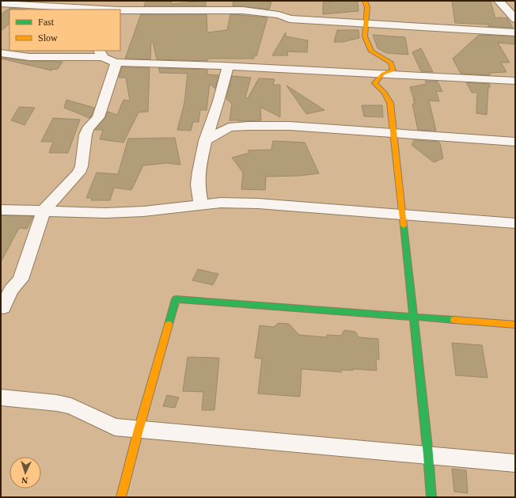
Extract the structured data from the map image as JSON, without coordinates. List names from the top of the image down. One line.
{"legend":["Fast","Slow"],"north":"bottom"}
